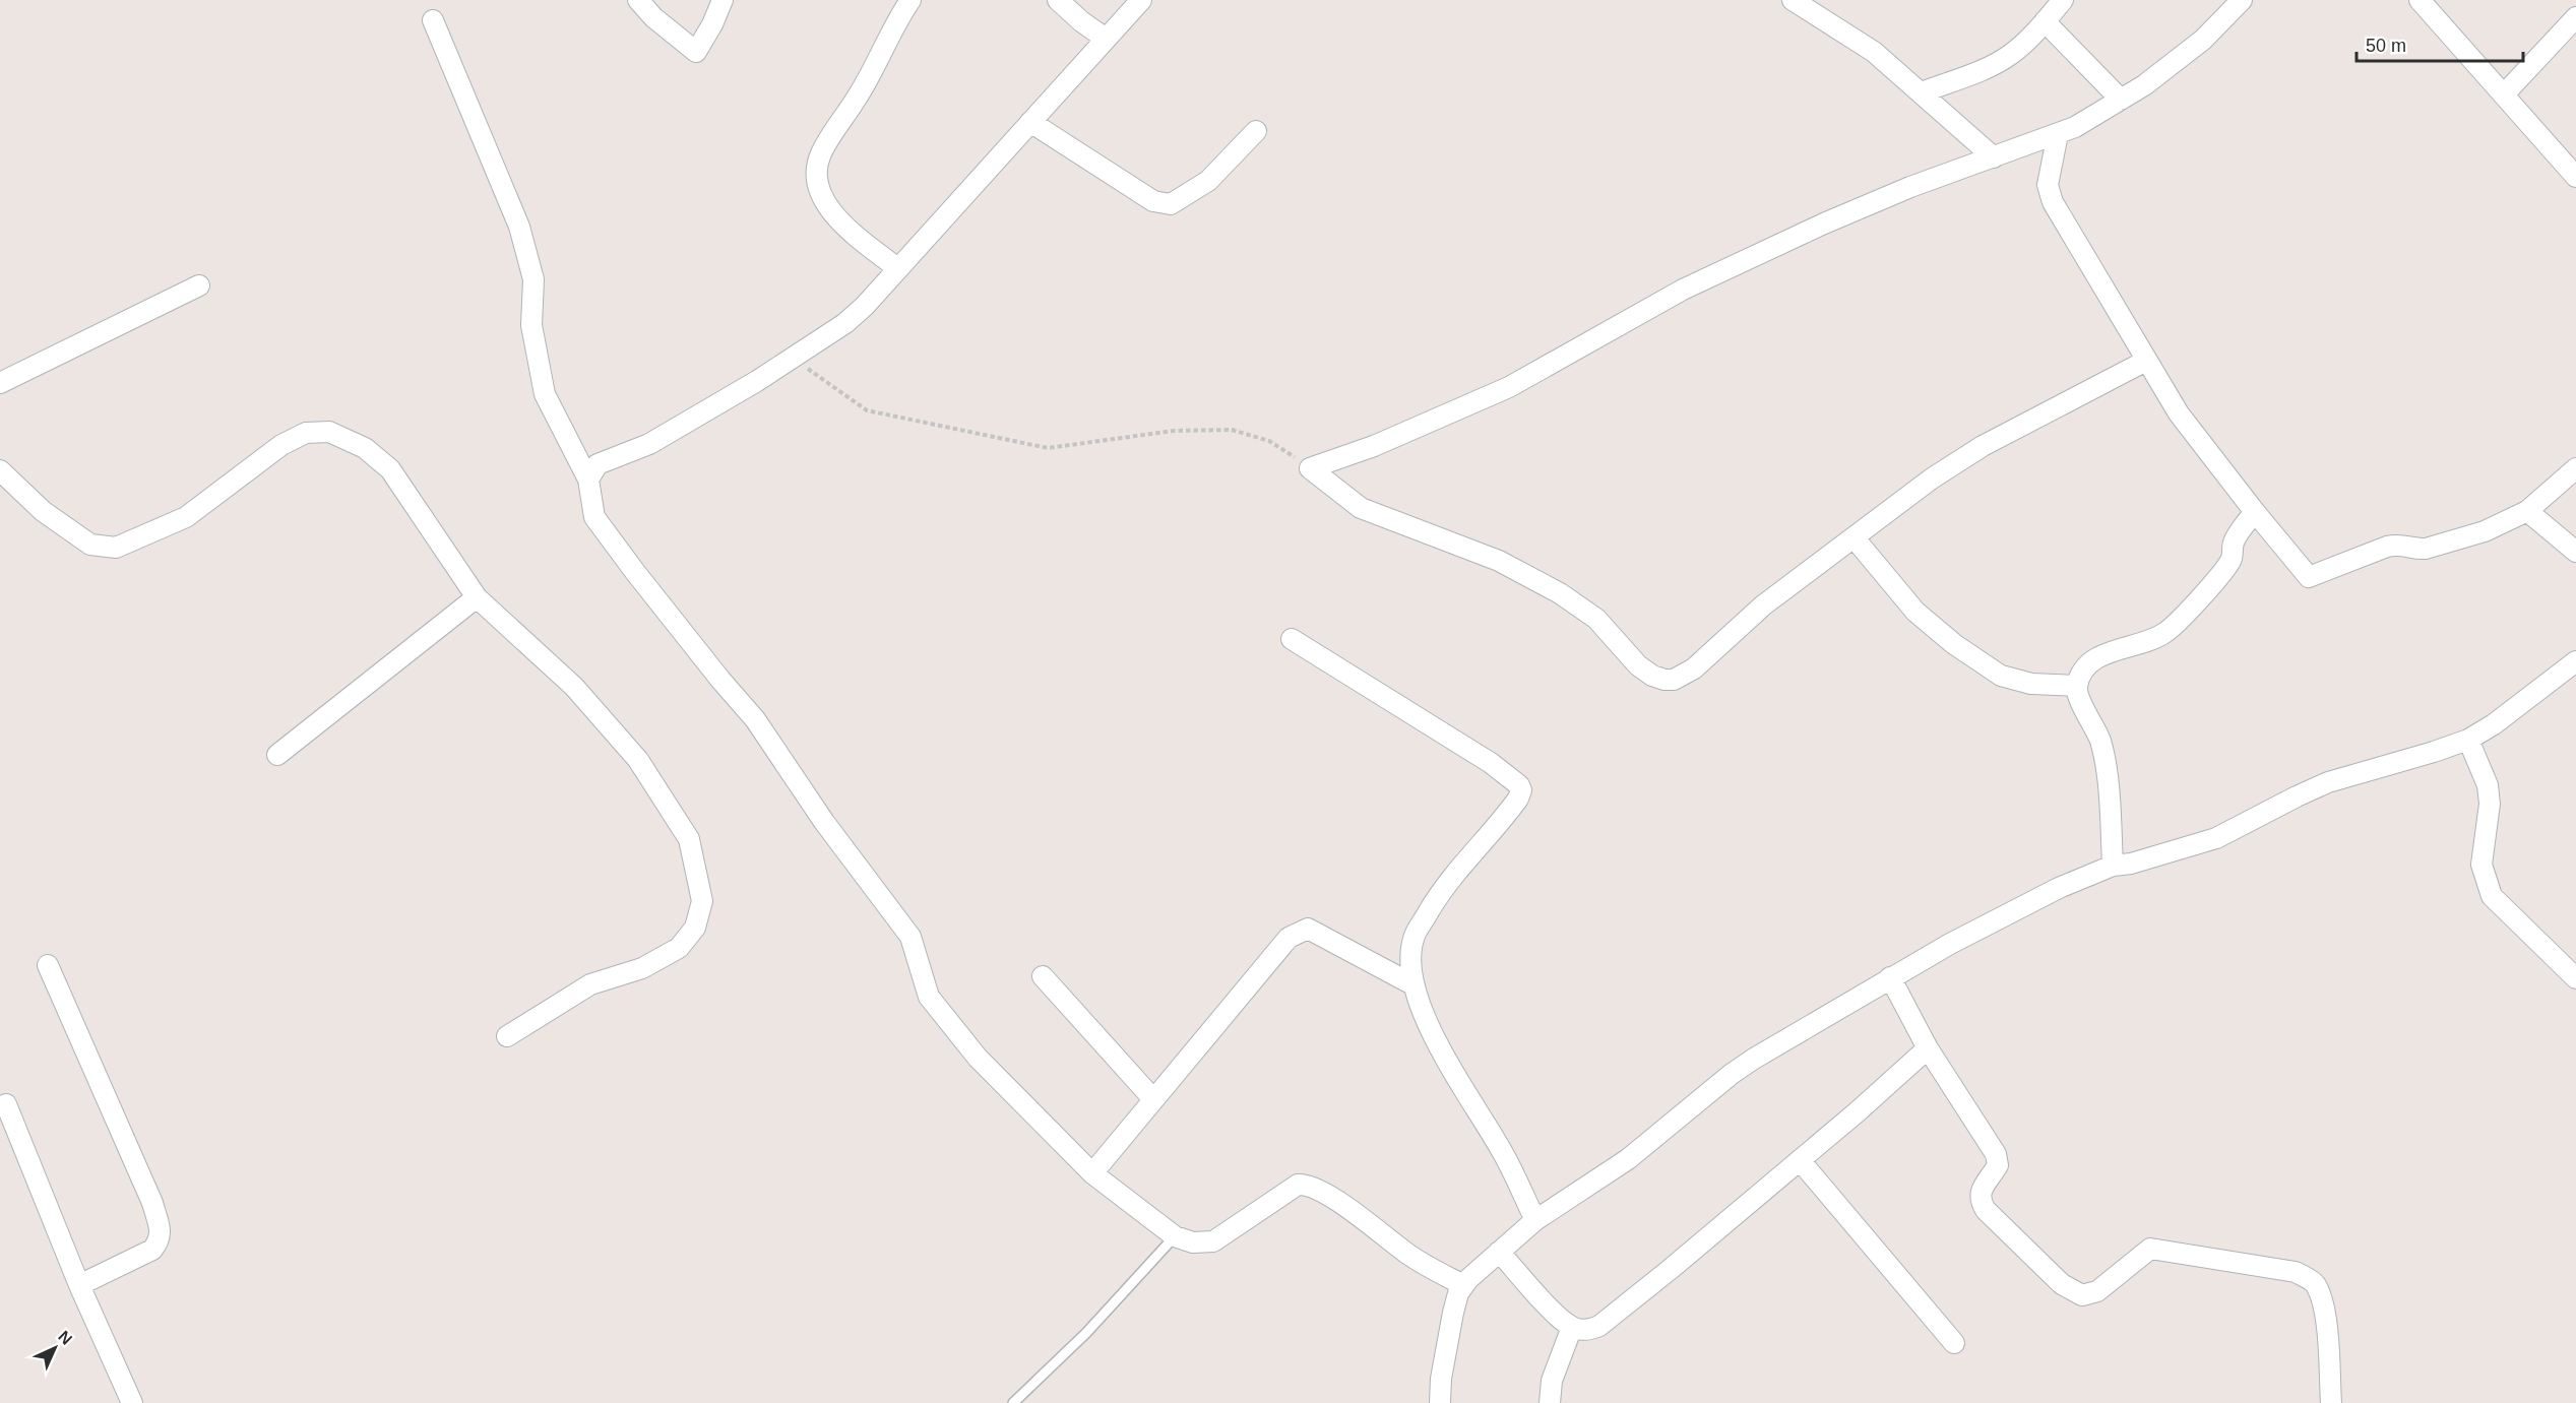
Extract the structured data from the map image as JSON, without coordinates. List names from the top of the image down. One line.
{"scale_bar":"50 m","north":"top right"}
